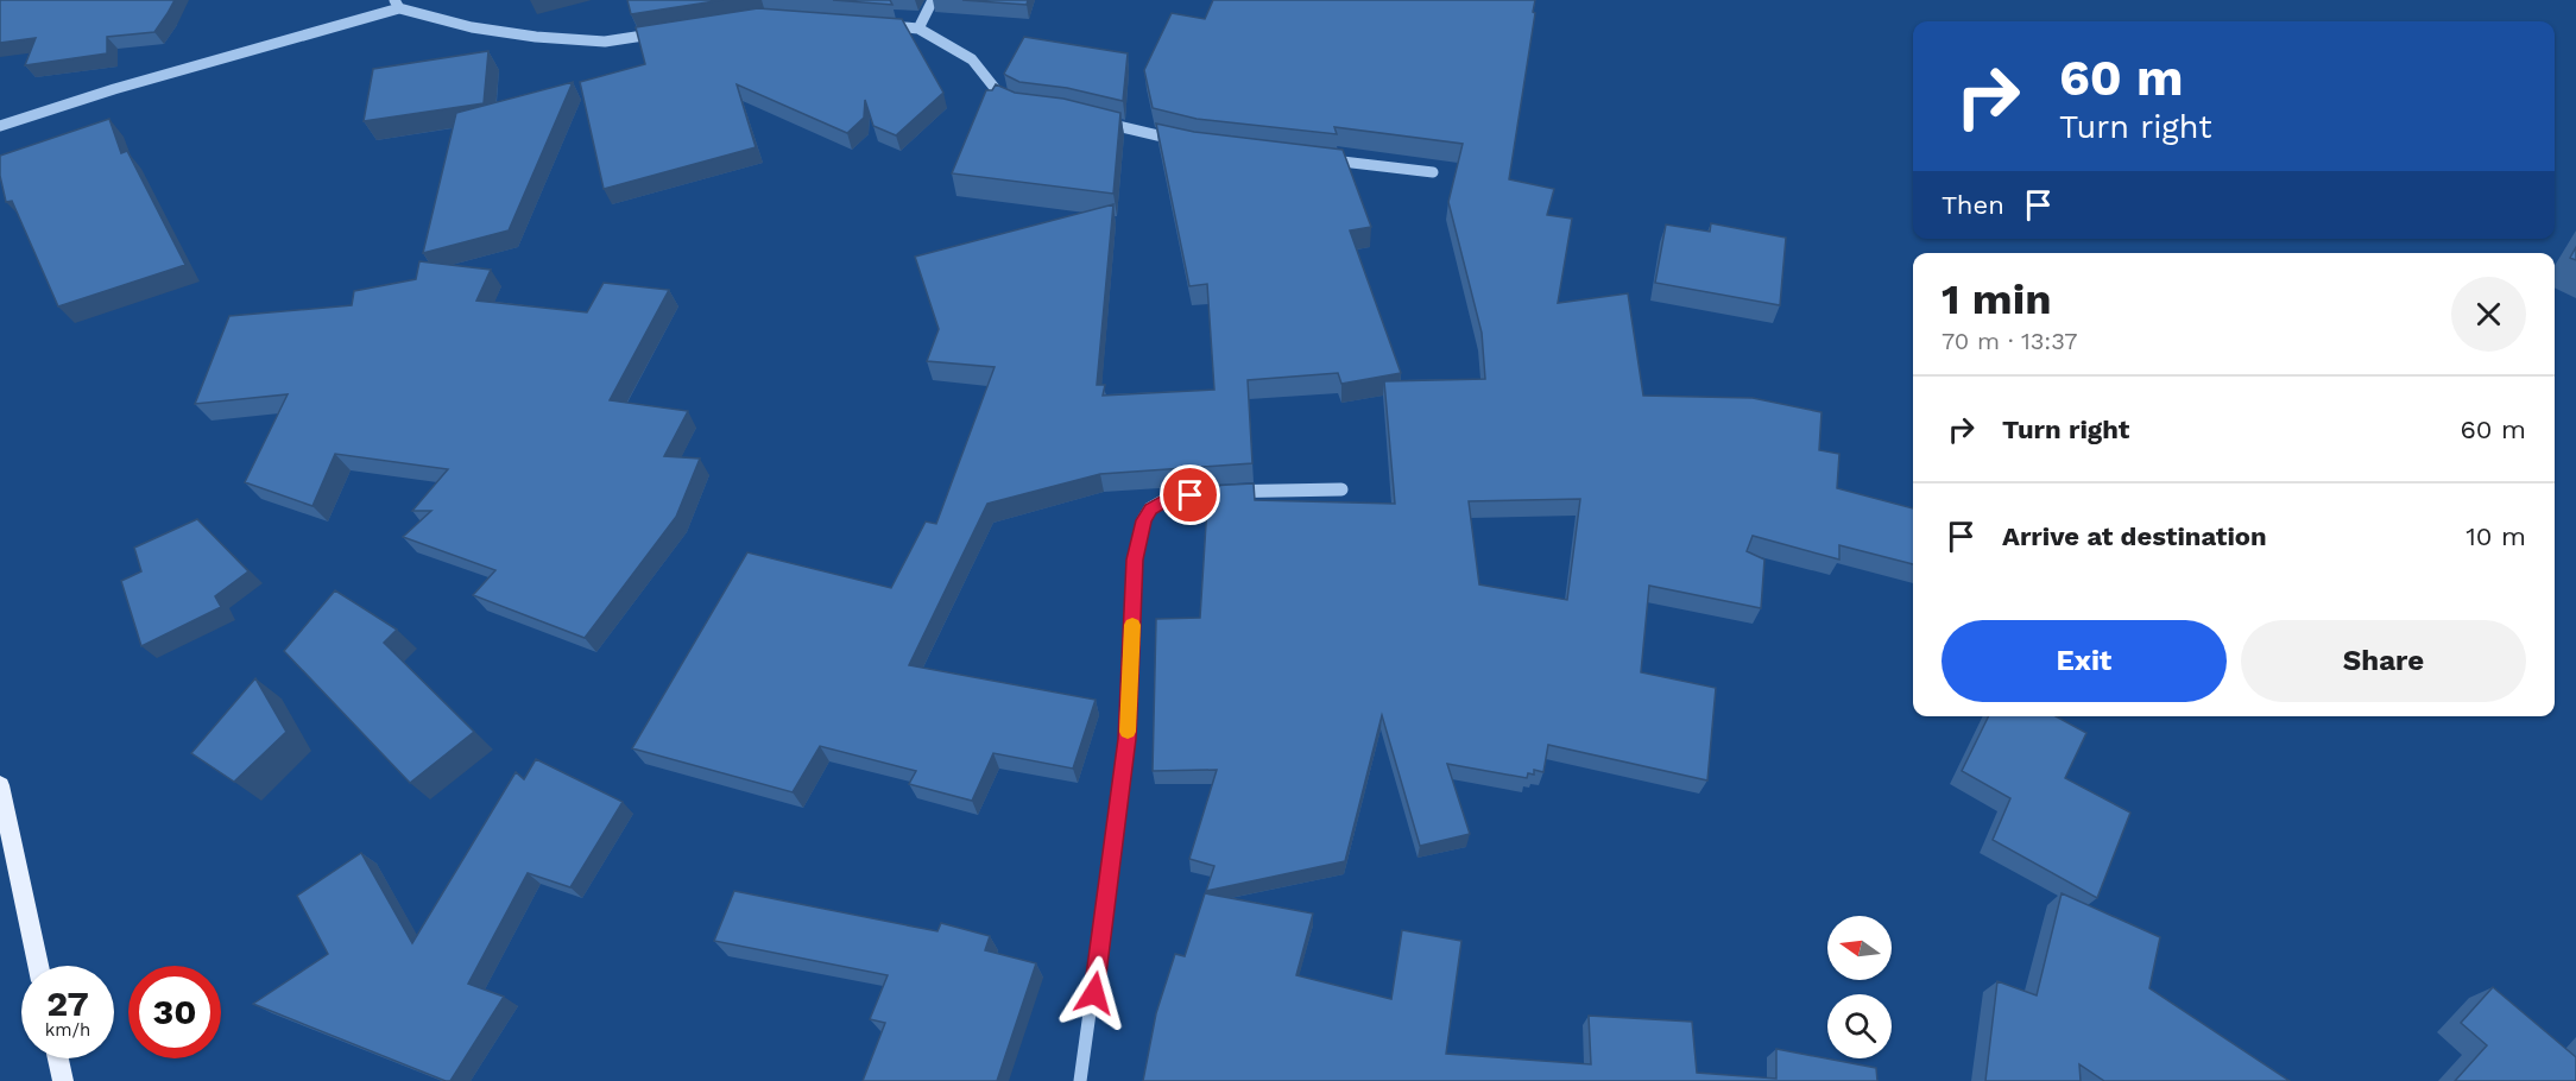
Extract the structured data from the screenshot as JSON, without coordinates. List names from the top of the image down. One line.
{"north":"left","page":{"turn":["60 m","Turn right"],"then":"Then","heading":["1 min","70 m · 13:37"],"list":[{"name":"Turn right","value":"60 m"},{"name":"Arrive at destination","value":"10 m"}],"buttons":["Exit","Share"],"speed":"27 km/h","limit":"30"}}
